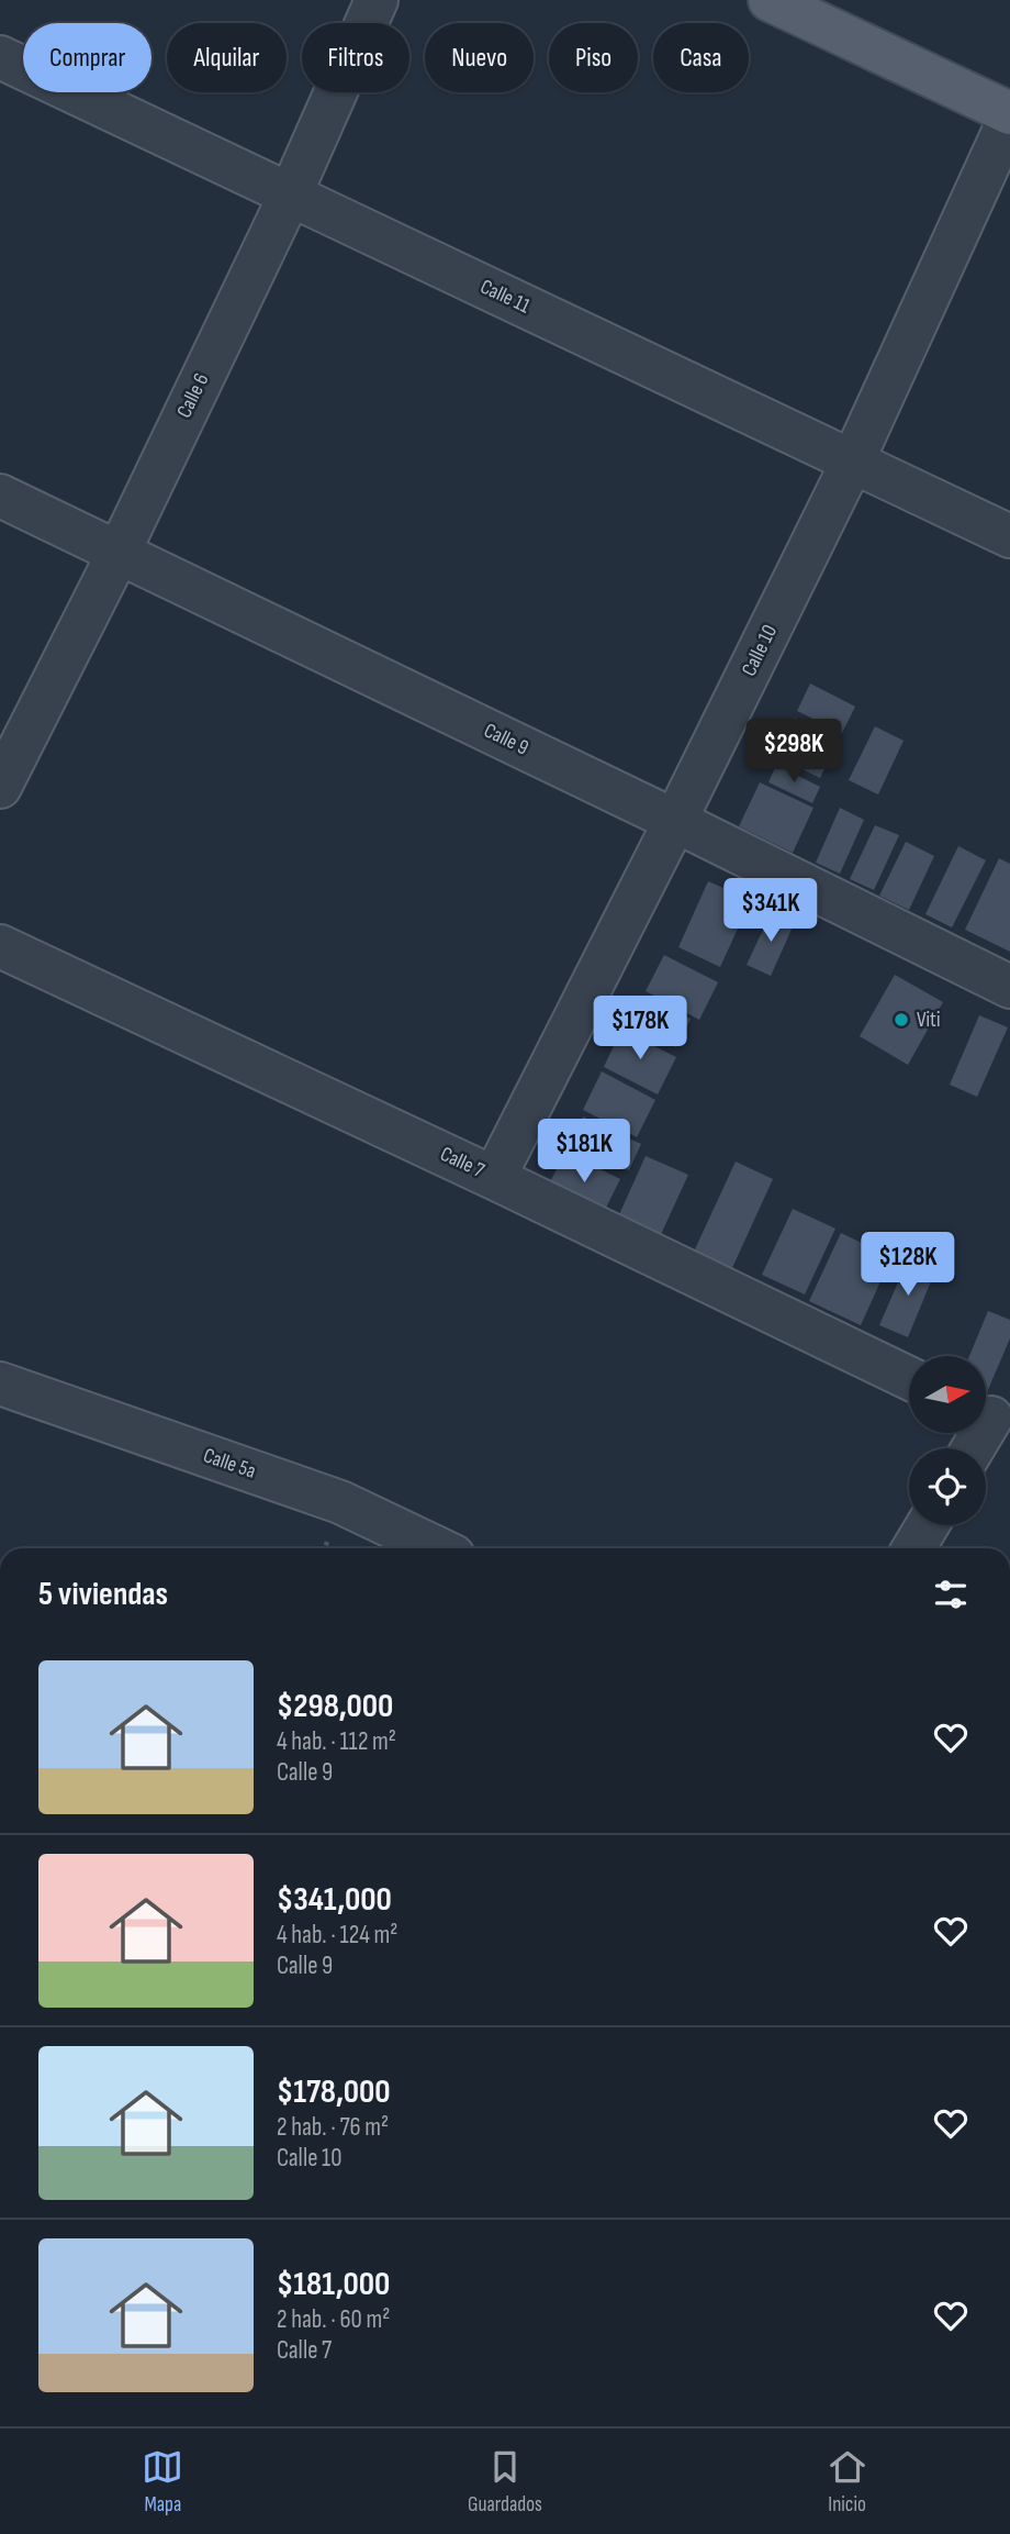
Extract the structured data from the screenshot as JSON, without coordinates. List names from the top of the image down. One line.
{"streets":{"street":["Calle 11","Calle 6","Calle 10","Calle 9","Calle 7","Calle 5a"]},"crossings":[["Calle 11","Calle 6"],["Calle 11","Calle 10"],["Calle 6","Calle 9"],["Calle 10","Calle 9"],["Calle 10","Calle 7"]],"places":["Viti"],"north":"right","page":{"chip":["Comprar","Alquilar","Filtros","Nuevo","Piso","Casa"],"price":["$298K","$341K","$178K","$181K","$128K"],"heading":"5 viviendas","list":[{"name":"$298,000","note":"4 hab. · 112 m² · Calle 9"},{"name":"$341,000","note":"4 hab. · 124 m² · Calle 9"},{"name":"$178,000","note":"2 hab. · 76 m² · Calle 10"},{"name":"$181,000","note":"2 hab. · 60 m² · Calle 7"}],"tabs":["Mapa","Guardados","Inicio"]}}
